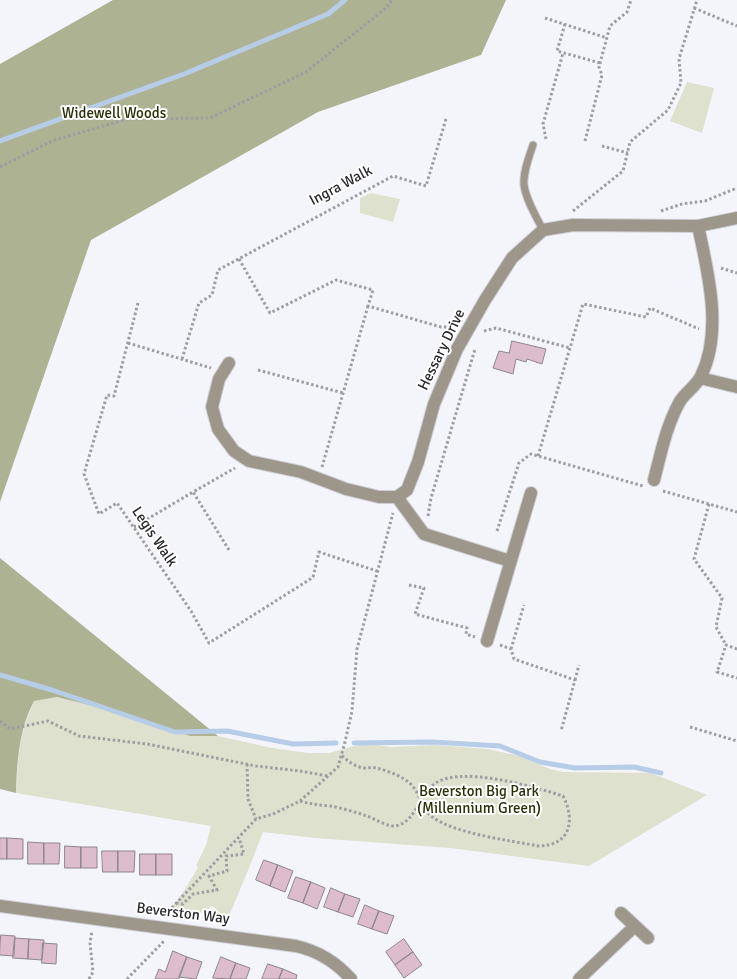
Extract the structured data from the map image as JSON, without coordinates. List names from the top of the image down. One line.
{"streets":{"street":["Hessary Drive","Beverston Way"],"path":["Ingra Walk","Legis Walk"]},"parks":["Widewell Woods","Beverston Big Park (Millennium Green)"]}
